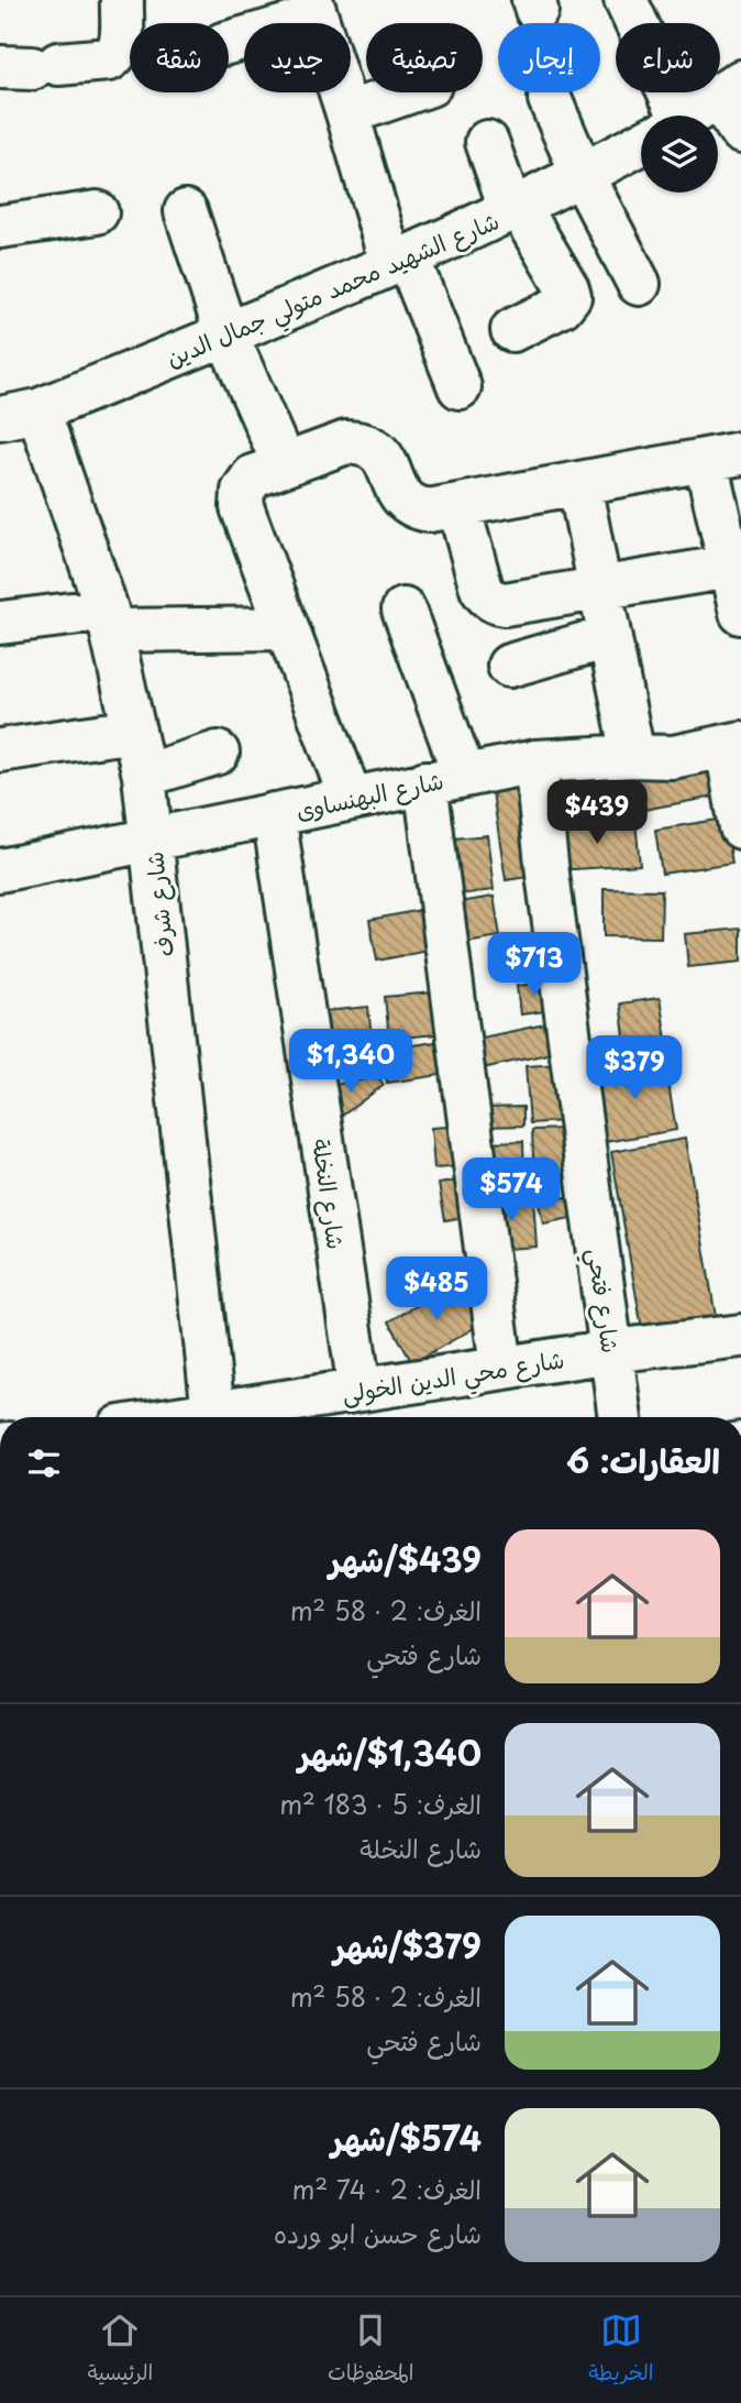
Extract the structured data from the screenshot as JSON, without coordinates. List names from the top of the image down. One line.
{"streets":{"main road":["شارع الشهيد محمد متولي جمال الدين","شارع البهنساوى","شارع شرف","شارع النخلة","شارع فتحي","شارع محي الدين الخولى"]},"crossings":[["شارع الشهيد محمد متولي جمال الدين","شارع شرف"],["شارع البهنساوى","شارع شرف"],["شارع البهنساوى","شارع النخلة"],["شارع البهنساوى","شارع فتحي"],["شارع شرف","شارع محي الدين الخولى"],["شارع النخلة","شارع محي الدين الخولى"],["شارع فتحي","شارع محي الدين الخولى"]],"page":{"chip":["شراء","إيجار","تصفية","جديد","شقة"],"price":["$439","$713","$1,340","$379","$574","$485"],"heading":"العقارات: 6","list":[{"name":"$439/شهر","note":"الغرف: 2 · 58 m² · شارع فتحي"},{"name":"$1,340/شهر","note":"الغرف: 5 · 183 m² · شارع النخلة"},{"name":"$379/شهر","note":"الغرف: 2 · 58 m² · شارع فتحي"},{"name":"$574/شهر","note":"الغرف: 2 · 74 m² · شارع حسن ابو ورده"}],"tabs":["الخريطة","المحفوظات","الرئيسية"]}}
